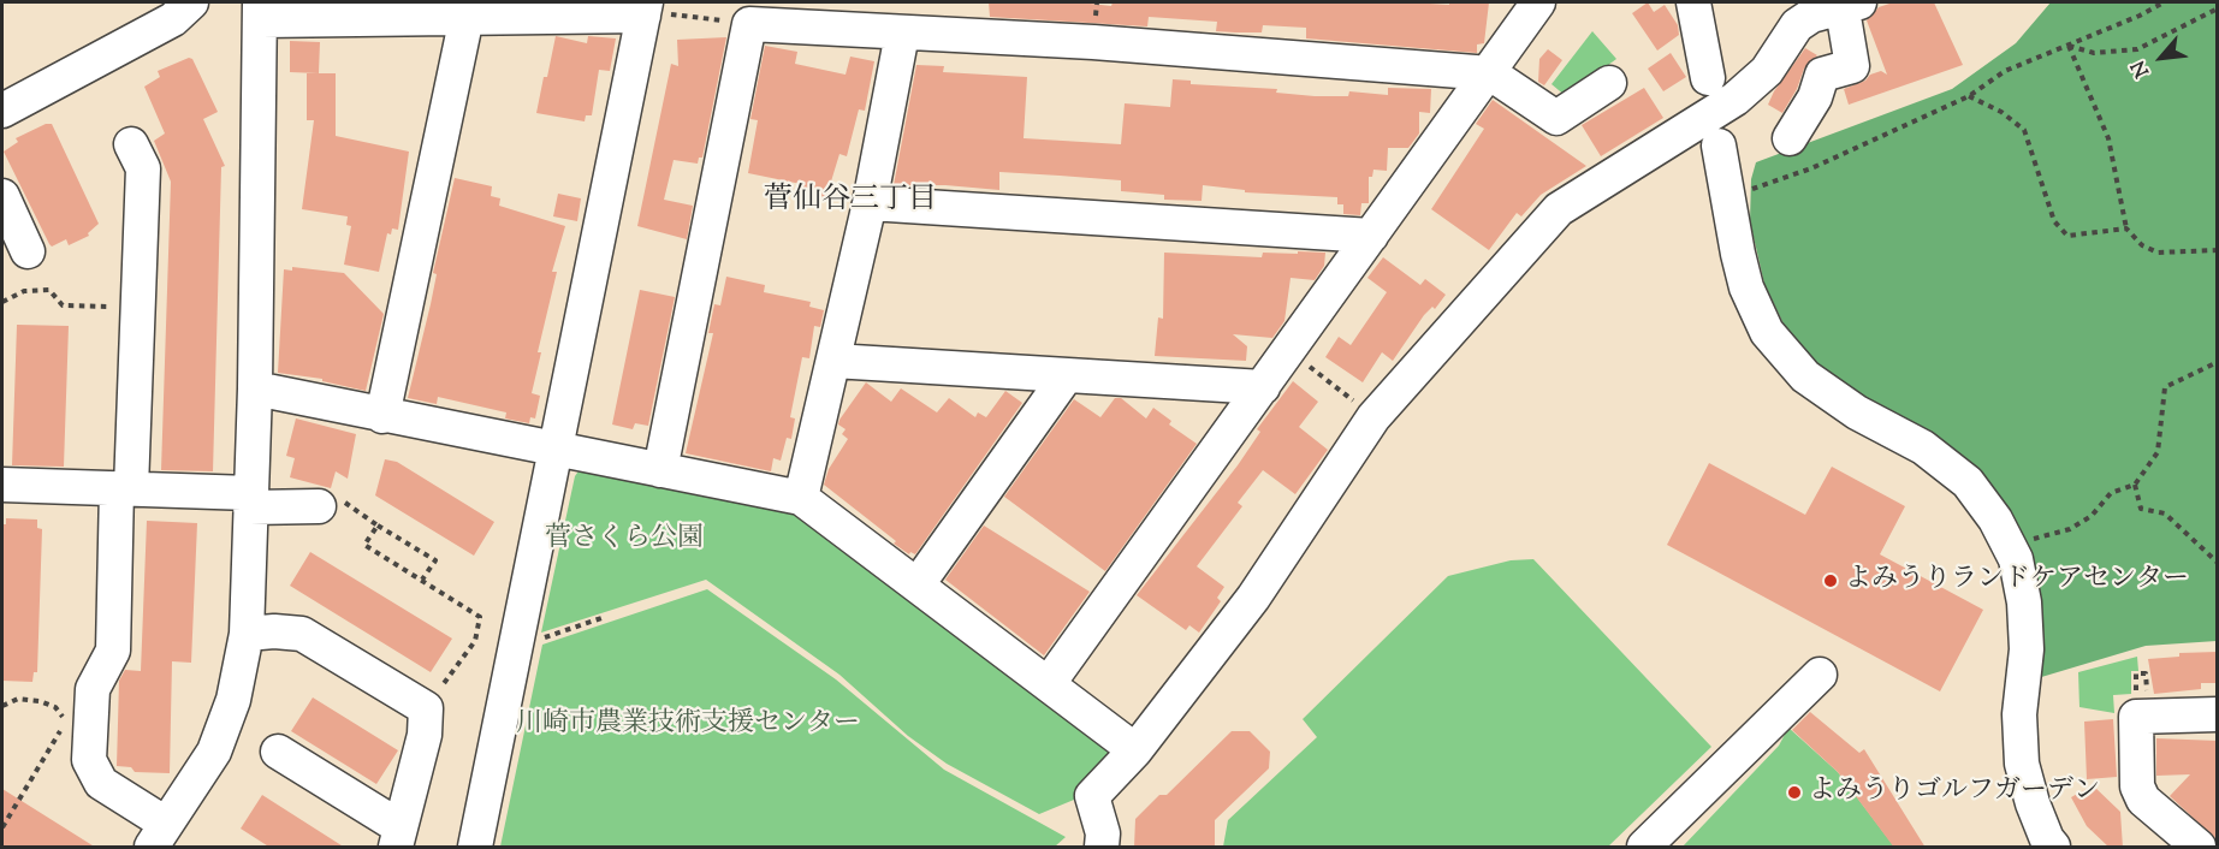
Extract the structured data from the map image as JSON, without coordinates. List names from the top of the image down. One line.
{"districts":["菅仙谷三丁目"],"parks":["菅さくら公園","川崎市農業技術支援センター"],"places":["よみうりランドケアセンター","よみうりゴルフガーデン"],"north":"bottom left"}
